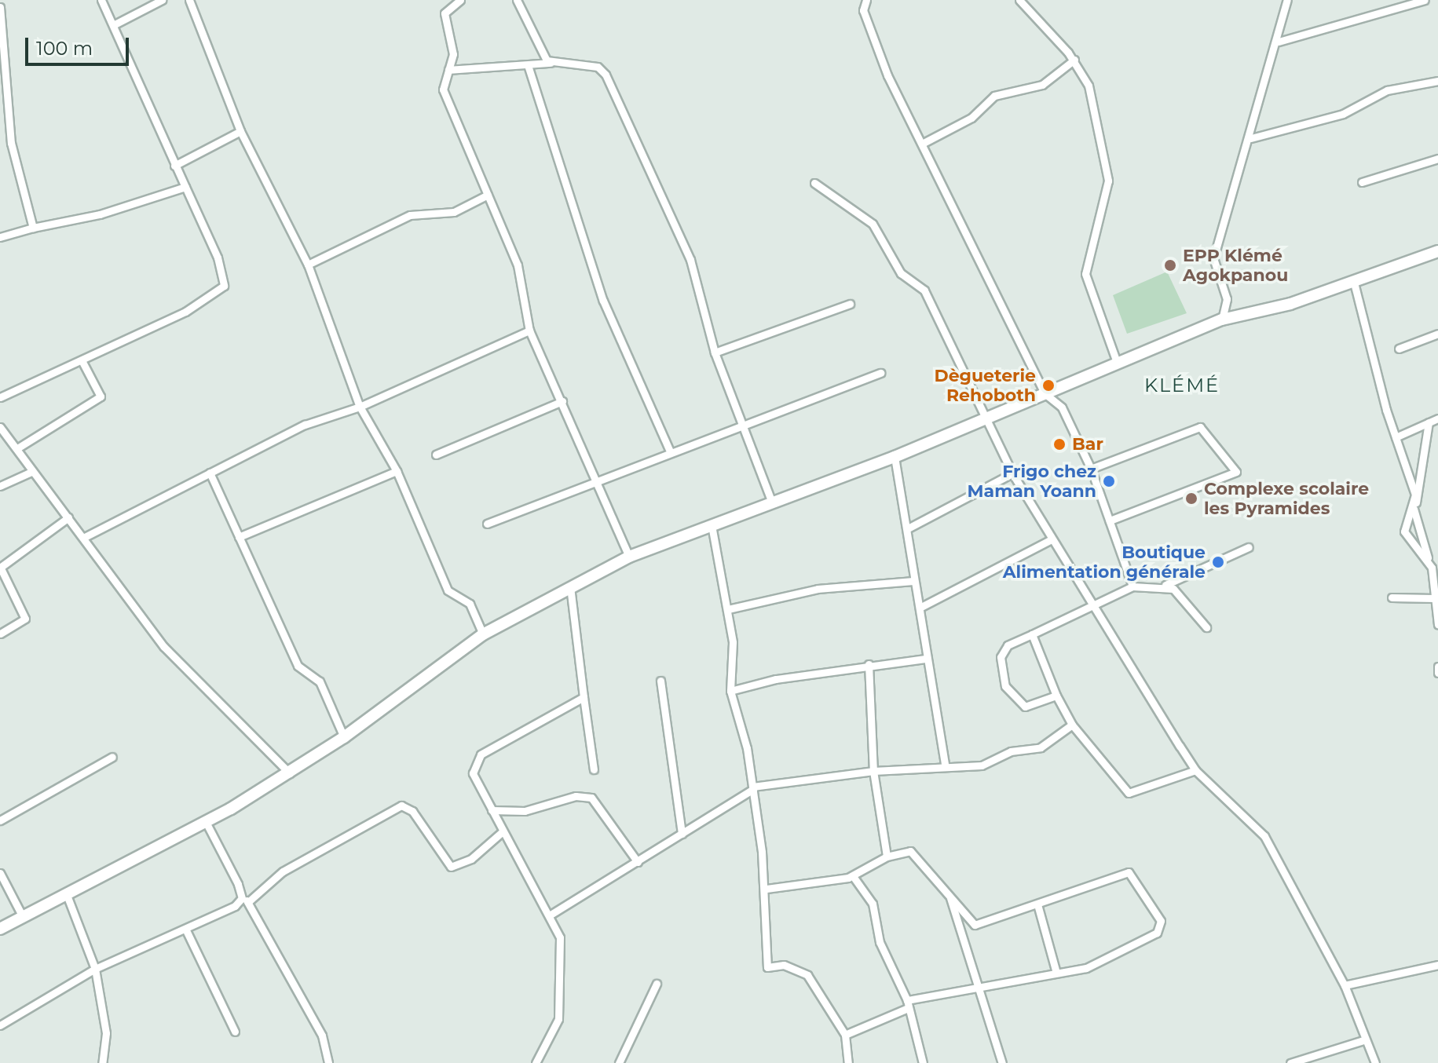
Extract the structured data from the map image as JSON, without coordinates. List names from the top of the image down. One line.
{"districts":["KLÉMÉ"],"places":["EPP Klémé Agokpanou","Dègueterie Rehoboth","Bar","Frigo chez Maman Yoann","Complexe scolaire les Pyramides","Boutique Alimentation générale"],"scale_bar":"100 m"}
